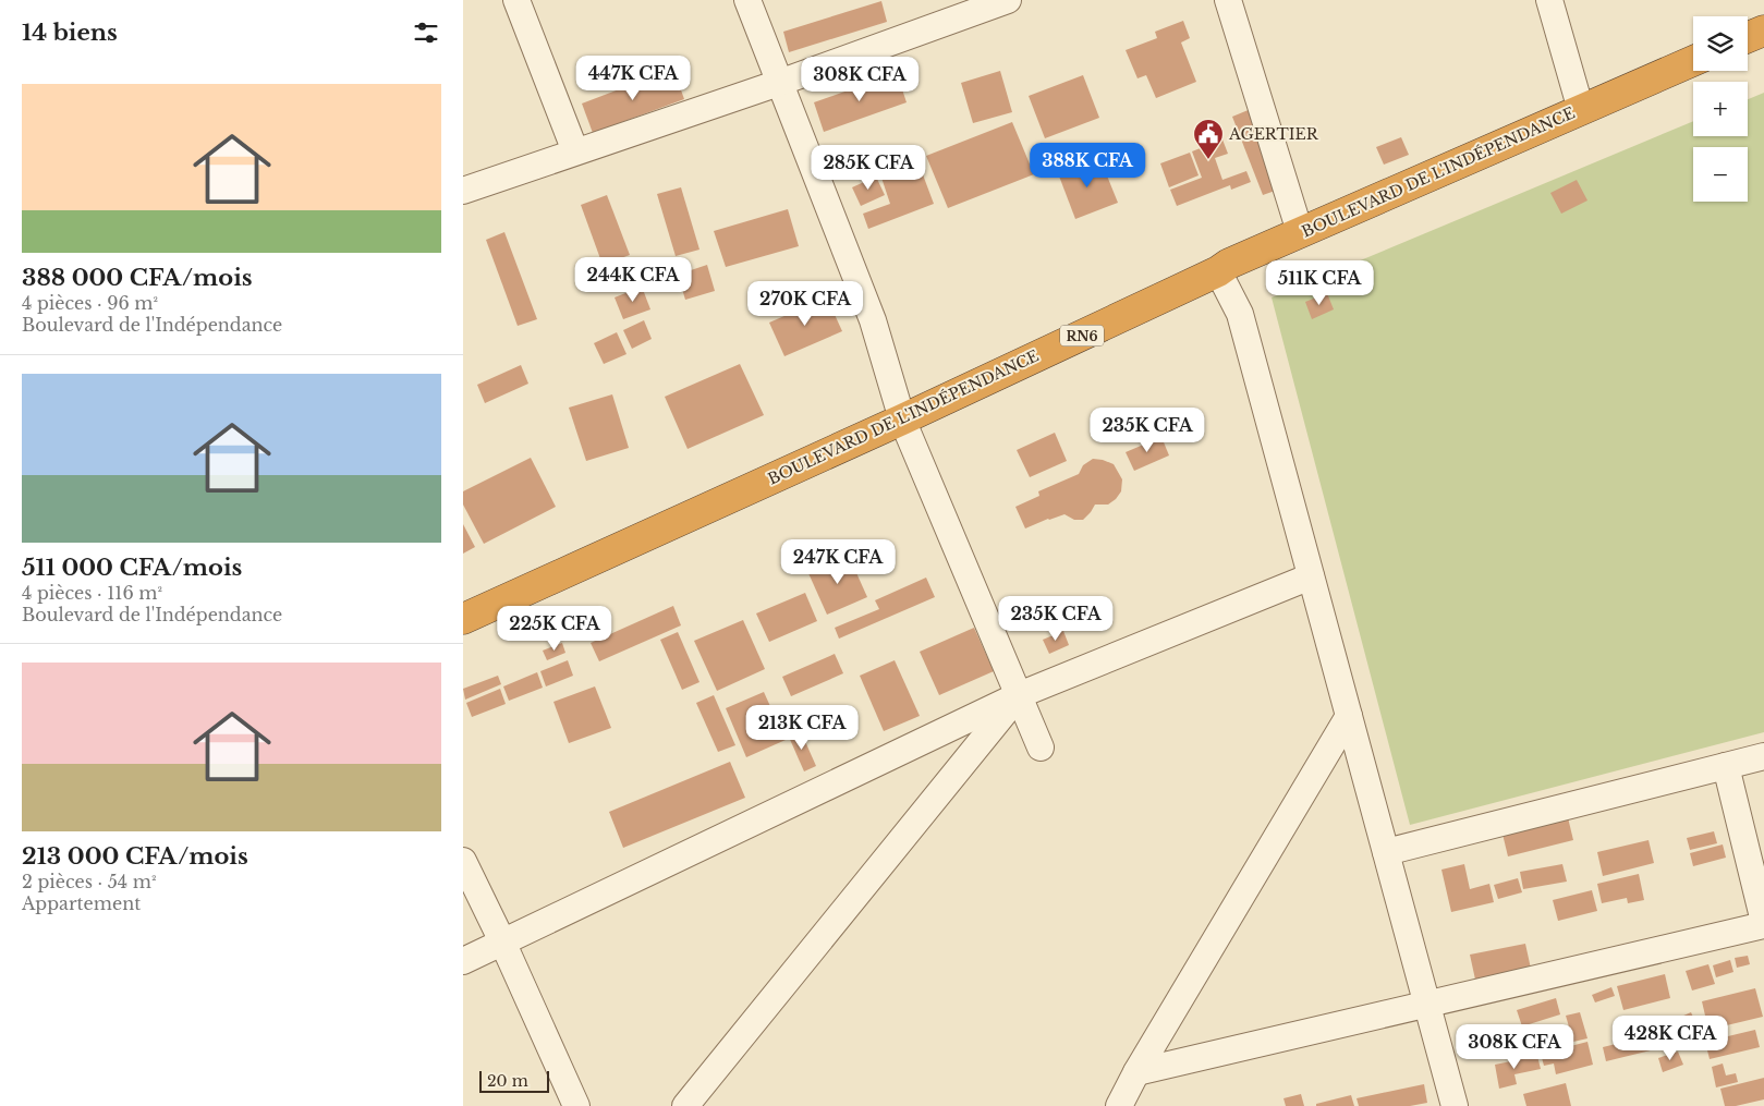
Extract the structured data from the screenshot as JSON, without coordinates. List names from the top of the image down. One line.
{"streets":{"highway":["BOULEVARD DE L'INDÉPENDANCE","RN6"]},"places":{"public building":["AGERTIER"]},"scale_bar":"20 m","page":{"heading":"14 biens","map_buttons":["+","−"],"price":["447K CFA","308K CFA","388K CFA","285K CFA","244K CFA","511K CFA","270K CFA","235K CFA","247K CFA","235K CFA","225K CFA","213K CFA","428K CFA","308K CFA"],"list":[{"name":"388 000 CFA/mois","note":"4 pièces · 96 m² · Boulevard de l'Indépendance"},{"name":"511 000 CFA/mois","note":"4 pièces · 116 m² · Boulevard de l'Indépendance"},{"name":"213 000 CFA/mois","note":"2 pièces · 54 m² · Appartement"}],"scale":"20 m"}}
